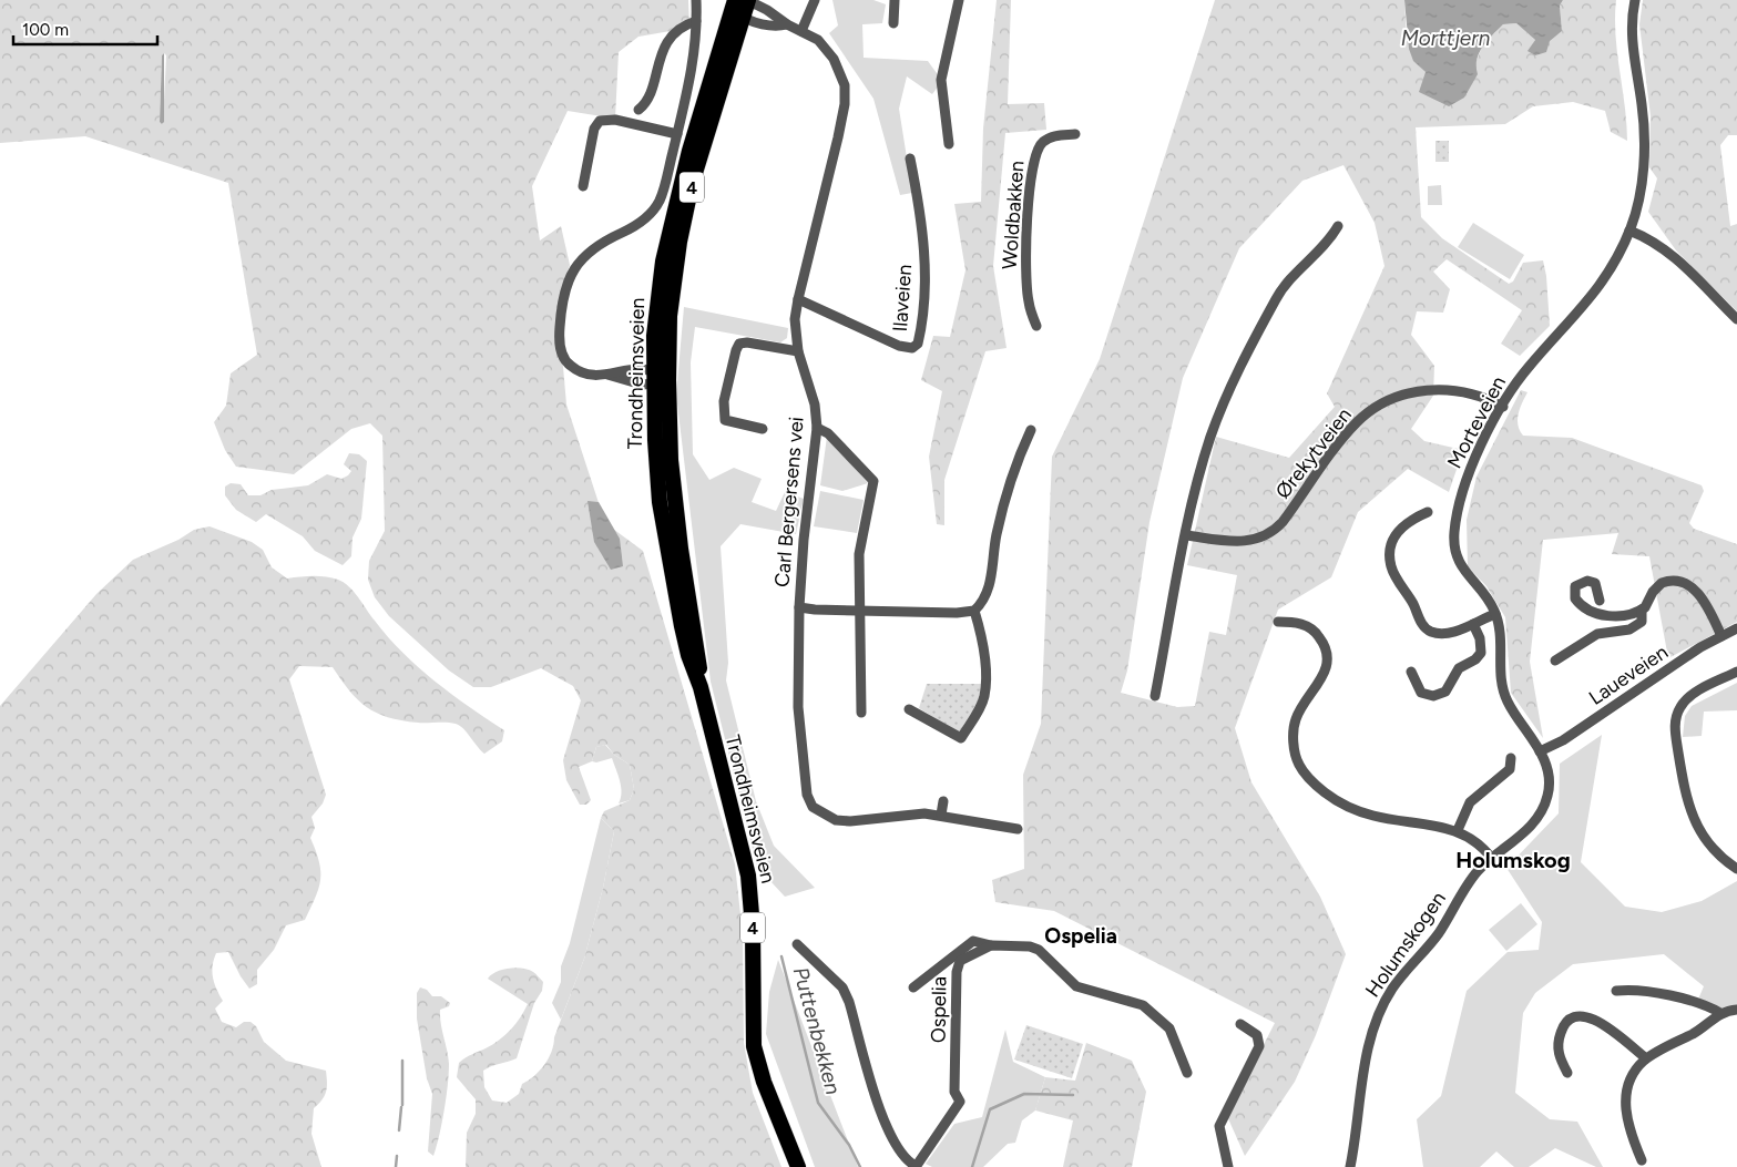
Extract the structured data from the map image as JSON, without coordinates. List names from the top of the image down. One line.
{"streets":{"highway":["4","Trondheimsveien"],"street":["Woldbakken","Ilaveien","Morteveien","Ørekytveien","Carl Bergersens vei","Laueveien","Holumskogen","Ospelia"]},"crossings":[["Ilaveien","Carl Bergersens vei"],["Trondheimsveien","Carl Bergersens vei"],["Morteveien","Ørekytveien"],["Morteveien","Laueveien"],["Morteveien","Holumskogen"]],"districts":["Holumskog","Ospelia"],"water":["Morttjern","Puttenbekken"],"scale_bar":"100 m"}
